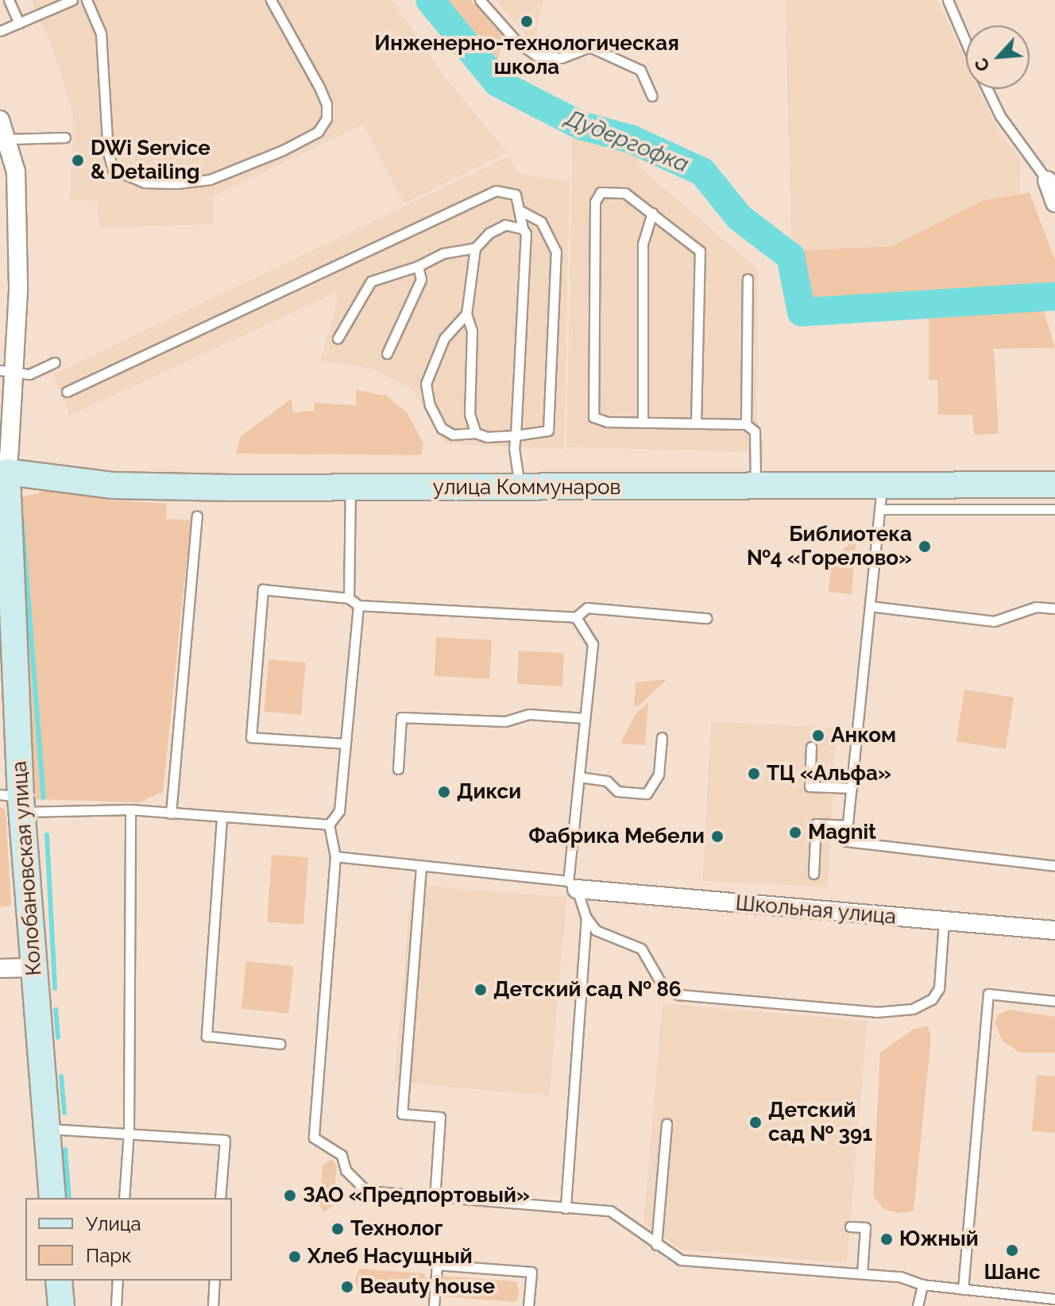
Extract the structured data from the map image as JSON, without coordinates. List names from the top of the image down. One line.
{"streets":{"street":["улица Коммунаров","Колобановская улица","Школьная улица"]},"crossings":[["улица Коммунаров","Колобановская улица"]],"water":["Дудергофка"],"places":["Инженерно-технологическая школа","DWi Service & Detailing","Библиотека №4 «Горелово»","Анком","ТЦ «Альфа»","Дикси","Magnit","Фабрика Мебели","Детский сад № 86","Детский сад № 391","ЗАО «Предпортовый»","Технолог","Южный","Шанс","Хлеб Насущный","Beauty house"],"legend":["Улица","Парк"],"north":"bottom left"}
